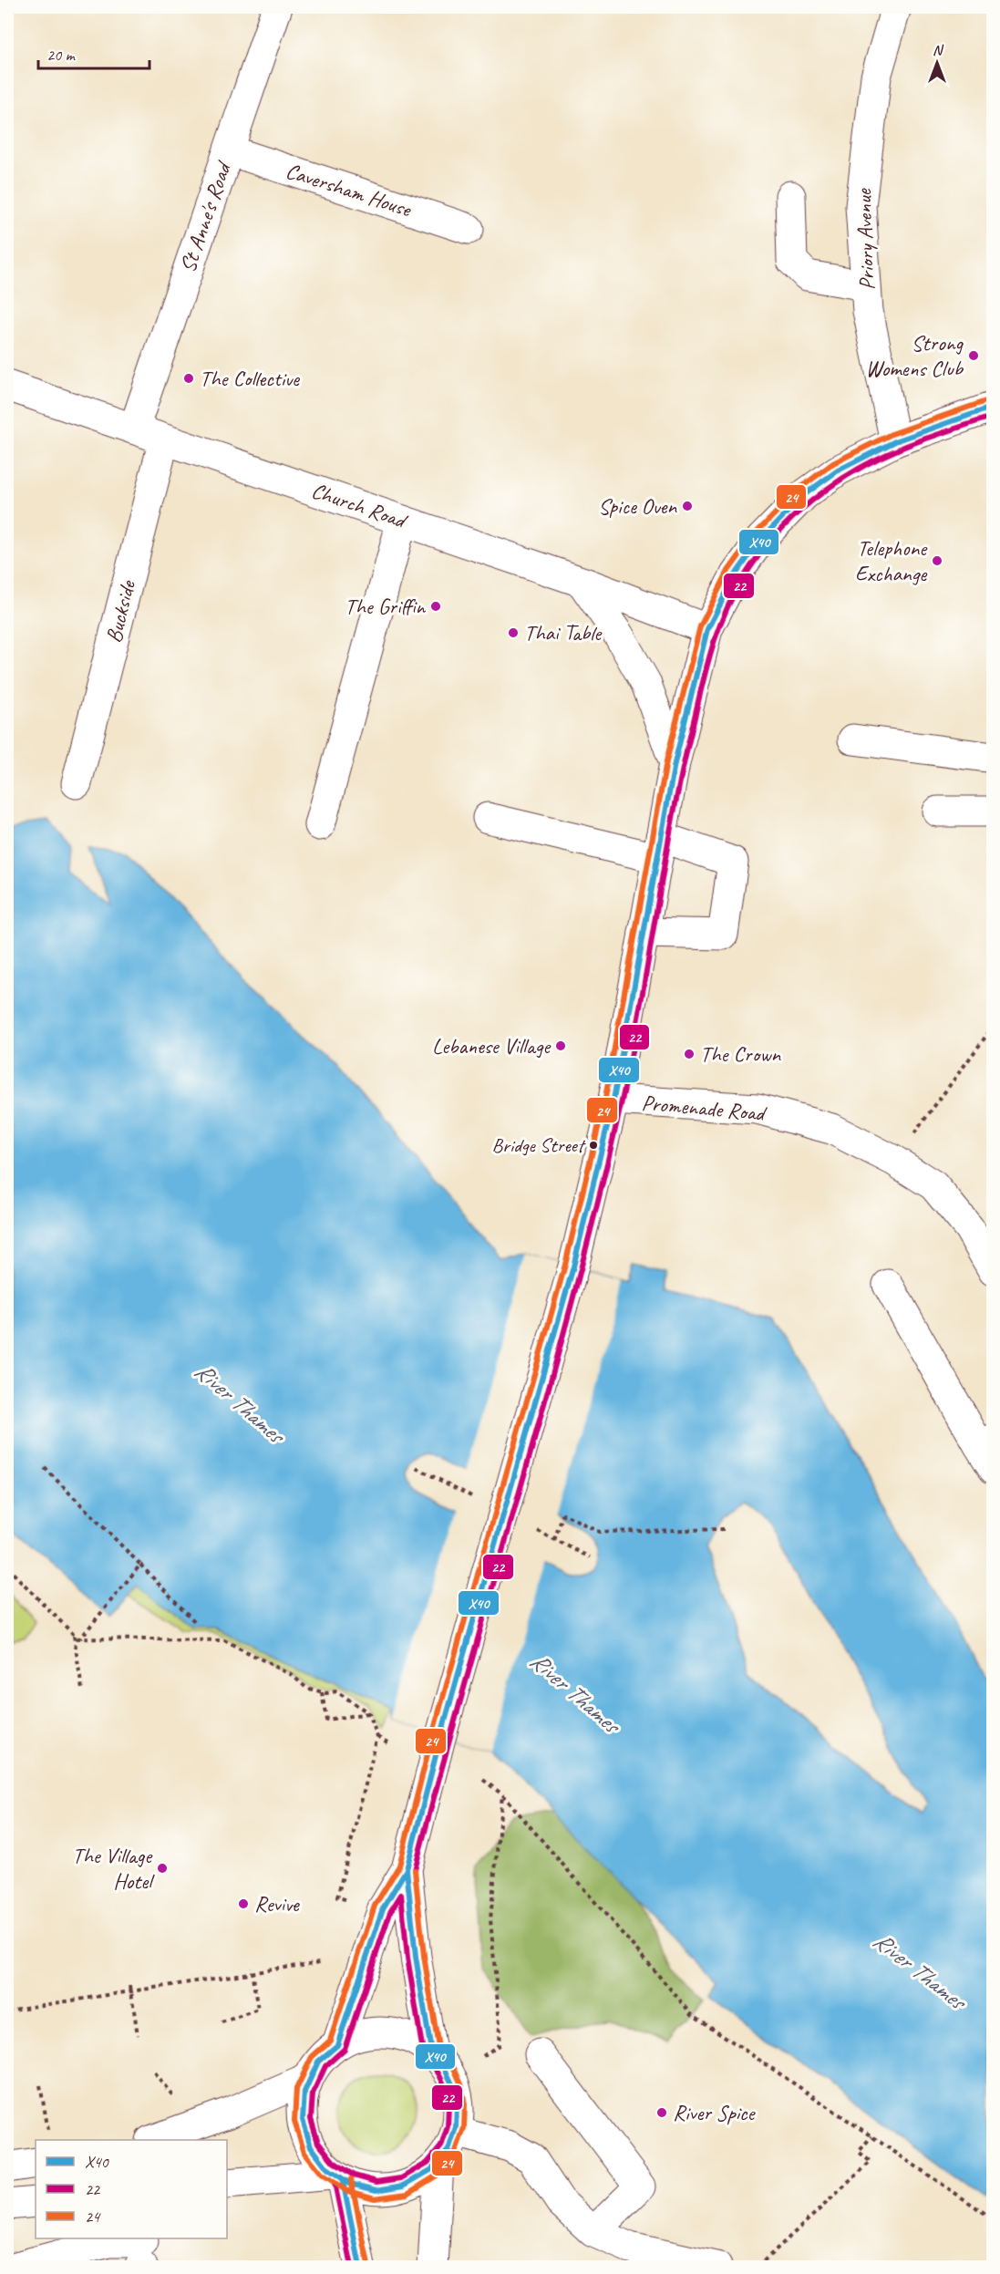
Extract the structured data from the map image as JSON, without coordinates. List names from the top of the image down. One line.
{"streets":{"main road":["Caversham House","St Anne's Road","Priory Avenue","Church Road","Buckside","Promenade Road"]},"crossings":[["Caversham House","St Anne's Road"],["St Anne's Road","Church Road"],["Church Road","Buckside"]],"water":["River Thames"],"places":["Strong Womens Club","The Collective","Spice Oven","Telephone Exchange","The Griffin","Thai Table","Lebanese Village","The Crown","Bridge Street","The Village Hotel","Revive","River Spice"],"lines":["transit line 24","transit line X40","transit line 22"],"legend":["X40","22","24"],"scale_bar":"20 m","north":"top"}
